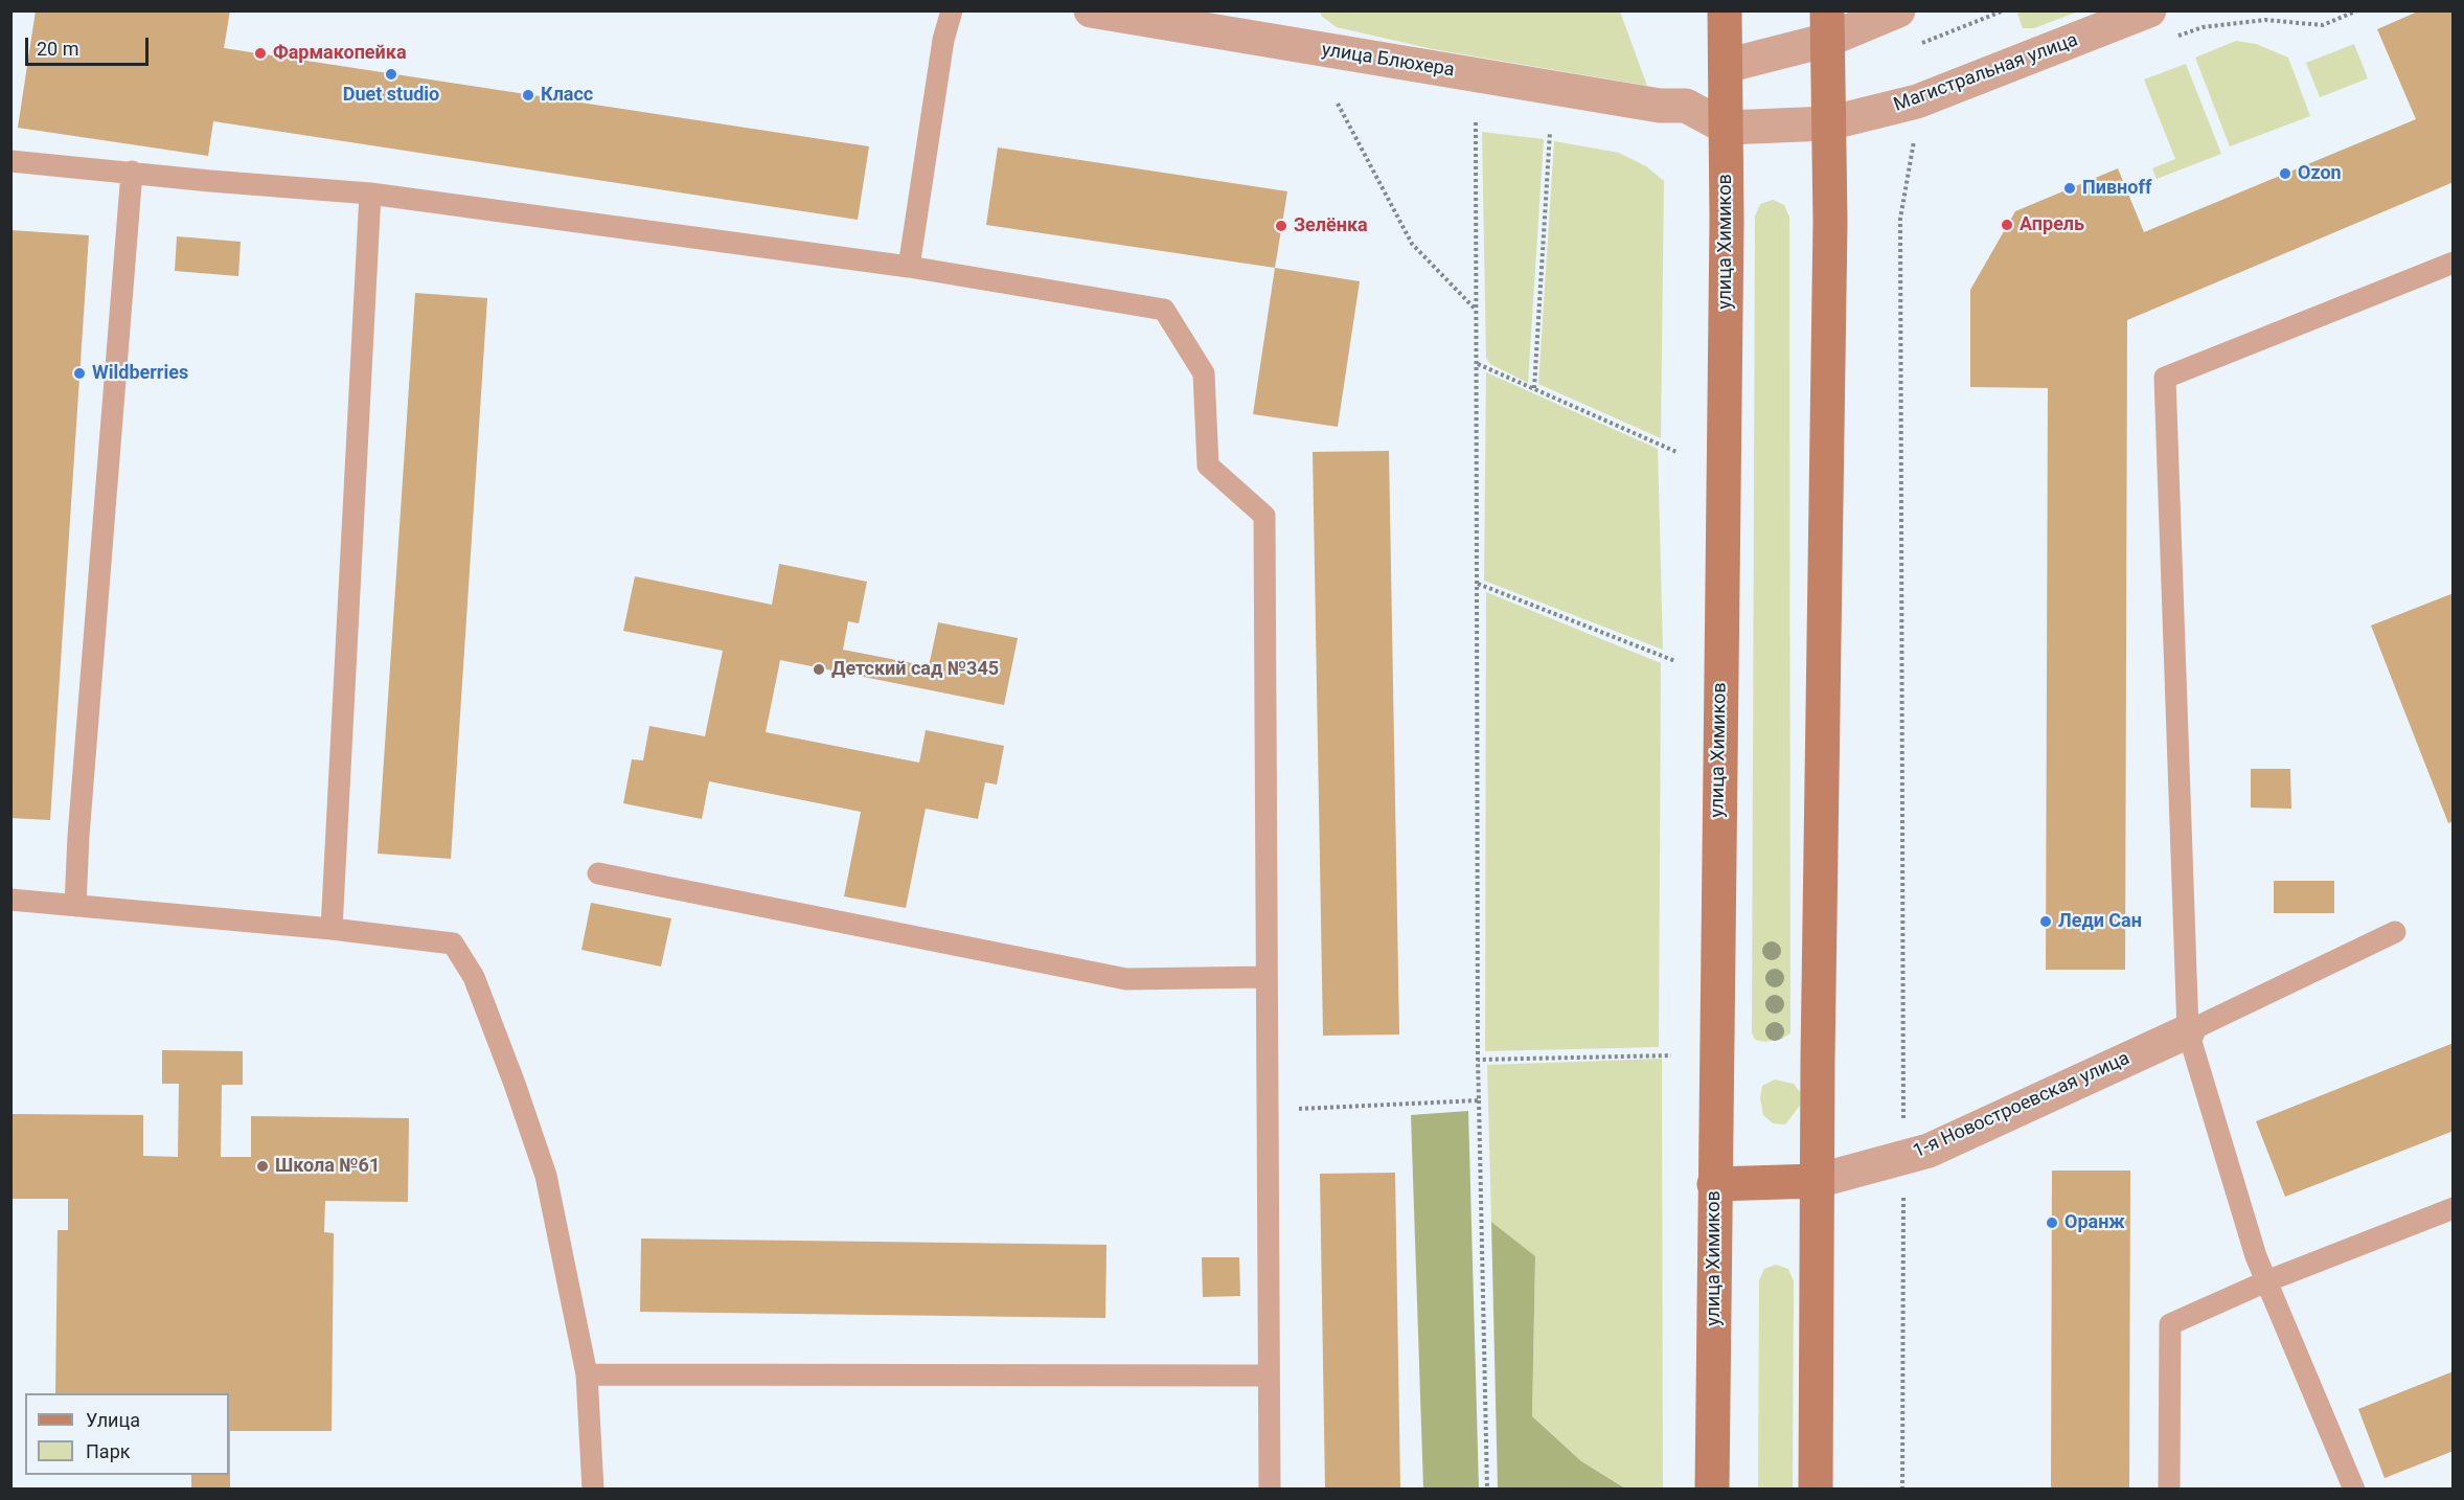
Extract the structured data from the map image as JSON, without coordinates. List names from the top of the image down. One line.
{"streets":{"main road":["улица Химиков"],"street":["улица Блюхера","Магистральная улица","1-я Новостроевская улица"]},"crossings":[["Магистральная улица","улица Химиков"]],"places":["Фармакопейка","Duet studio","Класс","Ozon","Пивноff","Апрель","Зелёнка","Wildberries","Детский сад №345","Леди Сан","Школа №61","Оранж"],"legend":["Улица","Парк"],"scale_bar":"20 m"}
